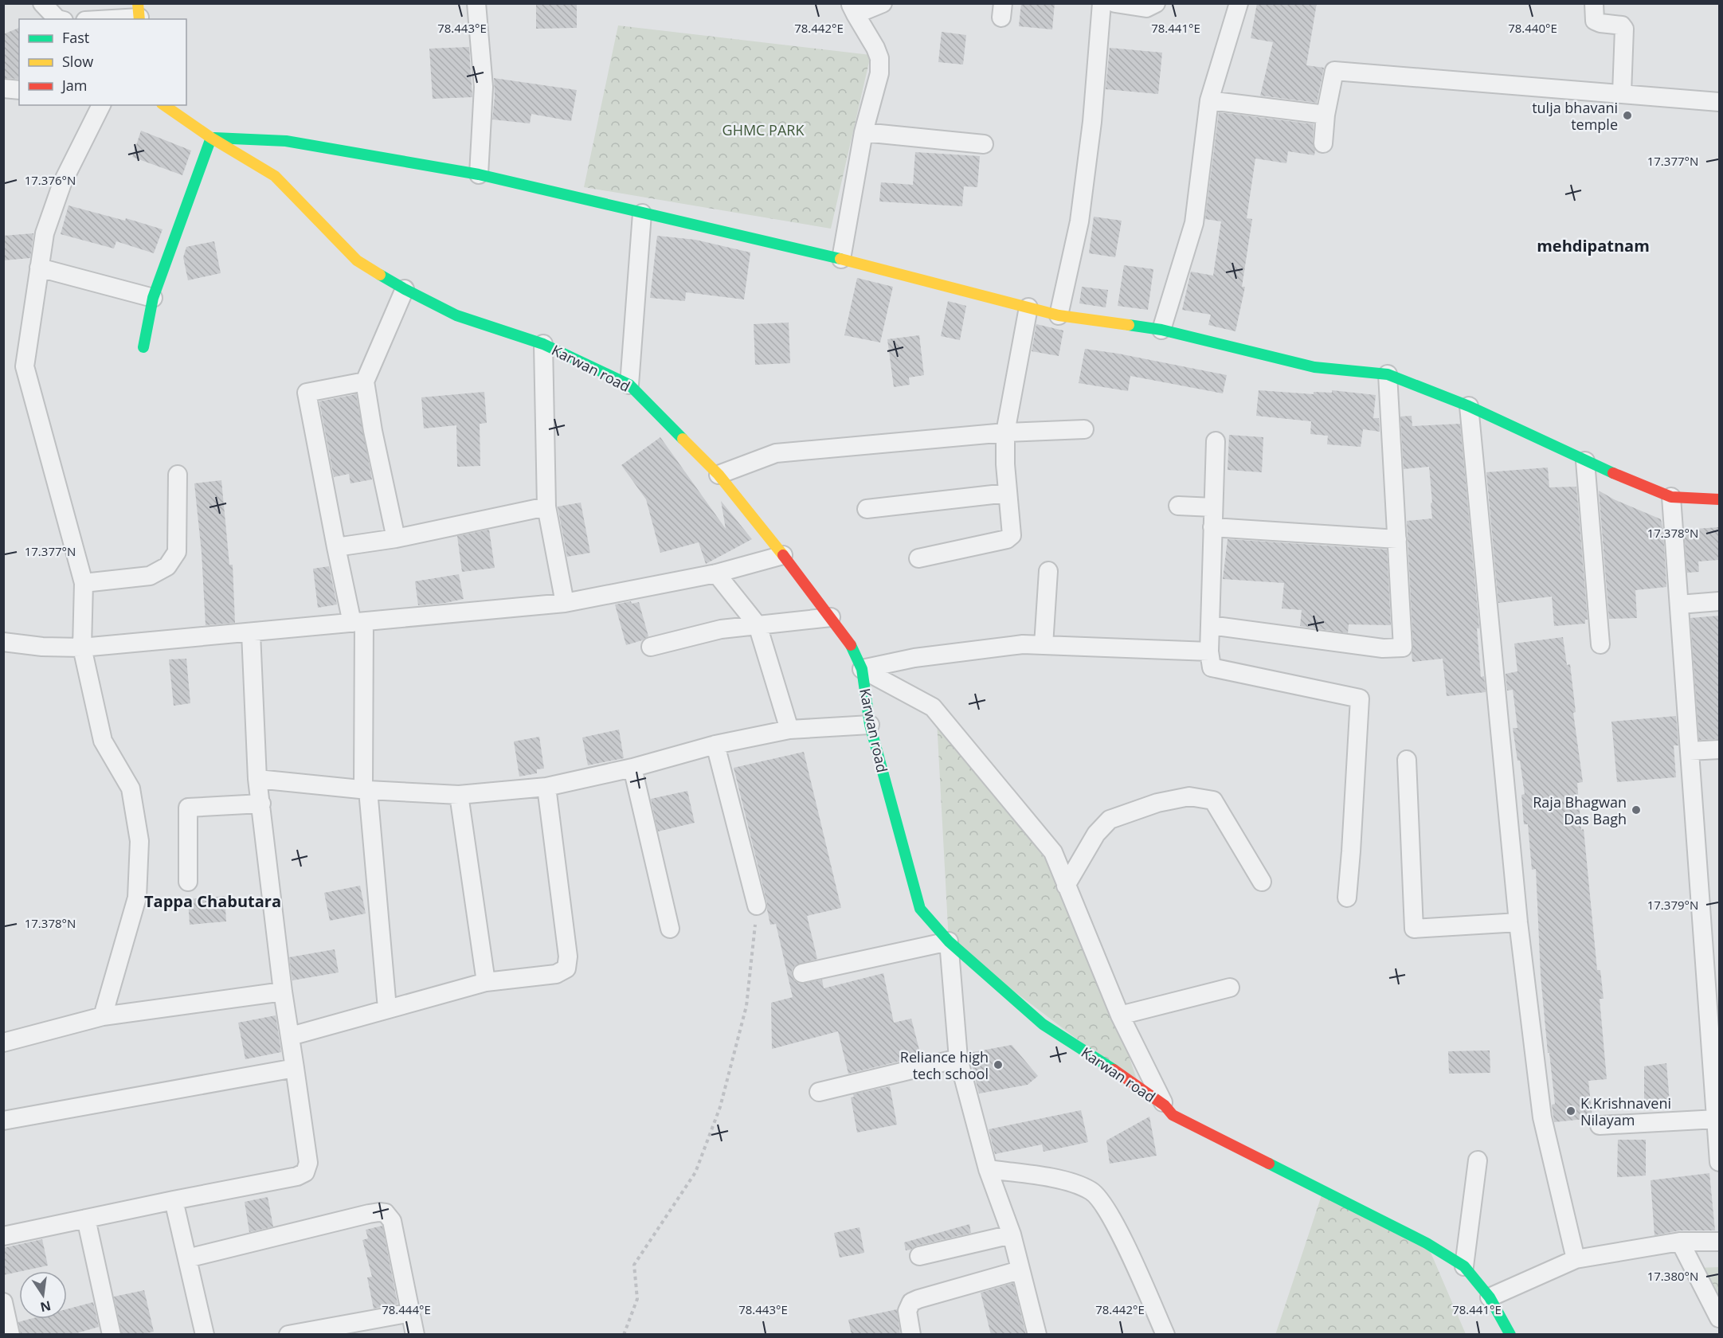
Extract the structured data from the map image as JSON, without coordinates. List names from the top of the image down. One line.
{"streets":{"street":["Karwan road"]},"districts":["mehdipatnam","Tappa Chabutara"],"parks":["GHMC PARK"],"places":["tulja bhavani temple","Raja Bhagwan Das Bagh","Reliance high tech school","K.Krishnaveni Nilayam"],"legend":["Fast","Slow","Jam"],"north":"bottom","coordinates":["78.443°E","78.442°E","78.441°E","78.440°E","17.377°N","17.376°N","17.378°N","17.379°N","17.380°N","78.444°E"]}
